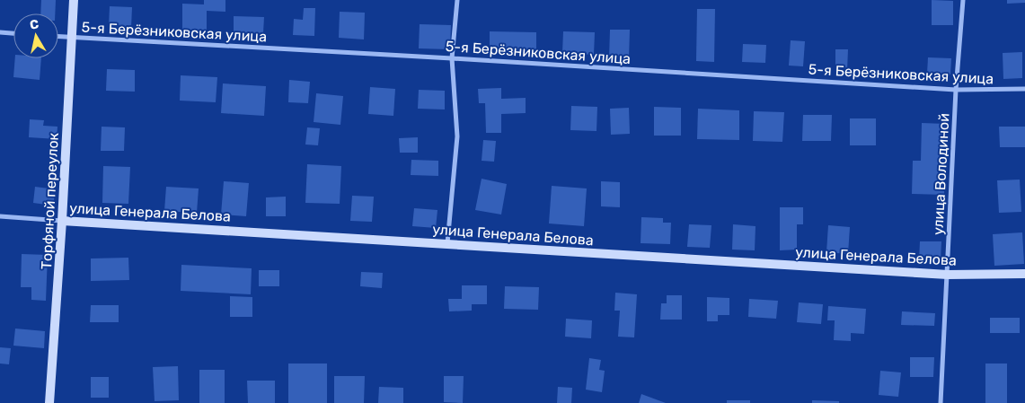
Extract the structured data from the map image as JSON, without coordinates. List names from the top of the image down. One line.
{"streets":{"main road":["Торфяной переулок","улица Генерала Белова"],"street":["5-я Берёзниковская улица","улица Володиной"]},"crossings":[["5-я Берёзниковская улица","улица Володиной"],["5-я Берёзниковская улица","Торфяной переулок"],["улица Володиной","улица Генерала Белова"],["Торфяной переулок","улица Генерала Белова"]],"north":"top"}
